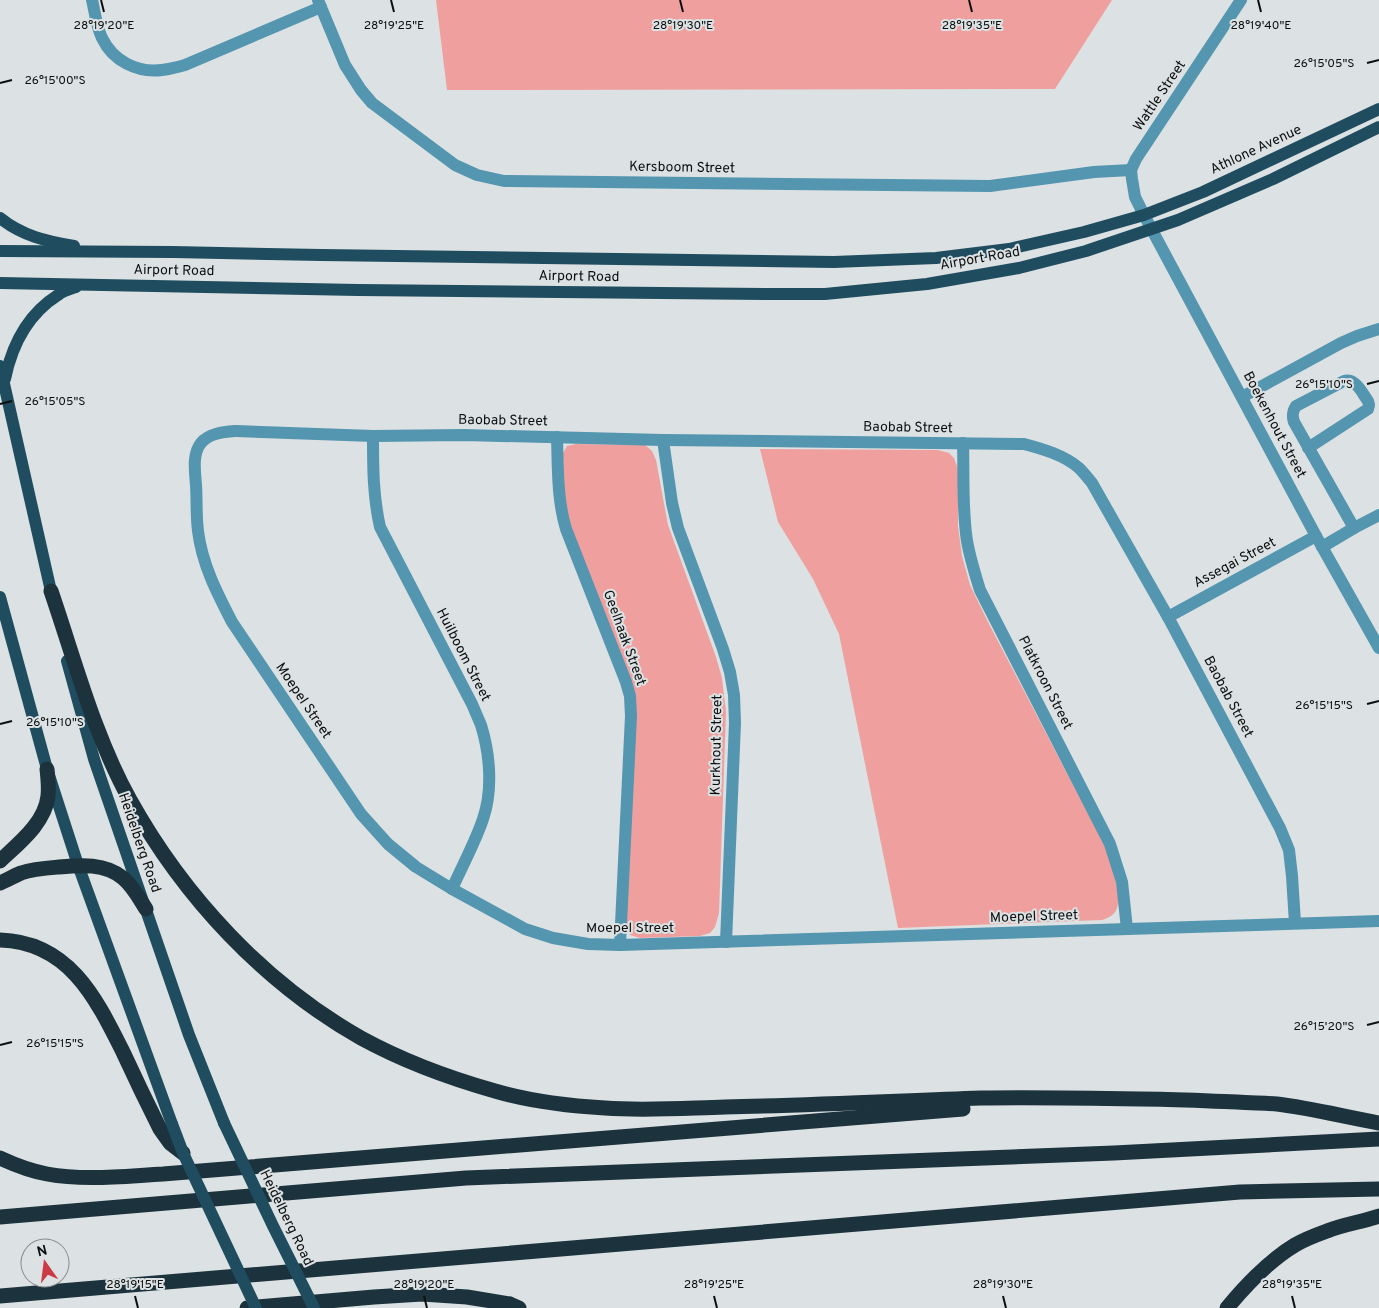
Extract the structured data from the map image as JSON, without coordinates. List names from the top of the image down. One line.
{"streets":{"main road":["Athlone Avenue","Airport Road","Heidelberg Road"],"street":["Wattle Street","Kersboom Street","Baobab Street","Boekenhout Street","Assegai Street","Geelhaak Street","Huilboom Street","Platkroon Street","Moepel Street","Kurkhout Street"]},"crossings":[["Wattle Street","Kersboom Street"],["Athlone Avenue","Airport Road"],["Athlone Avenue","Boekenhout Street"],["Airport Road","Boekenhout Street"],["Baobab Street","Assegai Street"],["Baobab Street","Geelhaak Street"],["Baobab Street","Huilboom Street"],["Baobab Street","Platkroon Street"],["Baobab Street","Moepel Street"],["Baobab Street","Kurkhout Street"],["Boekenhout Street","Assegai Street"],["Geelhaak Street","Moepel Street"],["Huilboom Street","Moepel Street"],["Platkroon Street","Moepel Street"],["Moepel Street","Kurkhout Street"]],"north":"top","coordinates":["28°19'20\"E","28°19'25\"E","28°19'30\"E","28°19'35\"E","28°19'40\"E","26°15'05\"S","26°15'00\"S","26°15'10\"S","26°15'15\"S","26°15'20\"S","28°19'15\"E"]}
